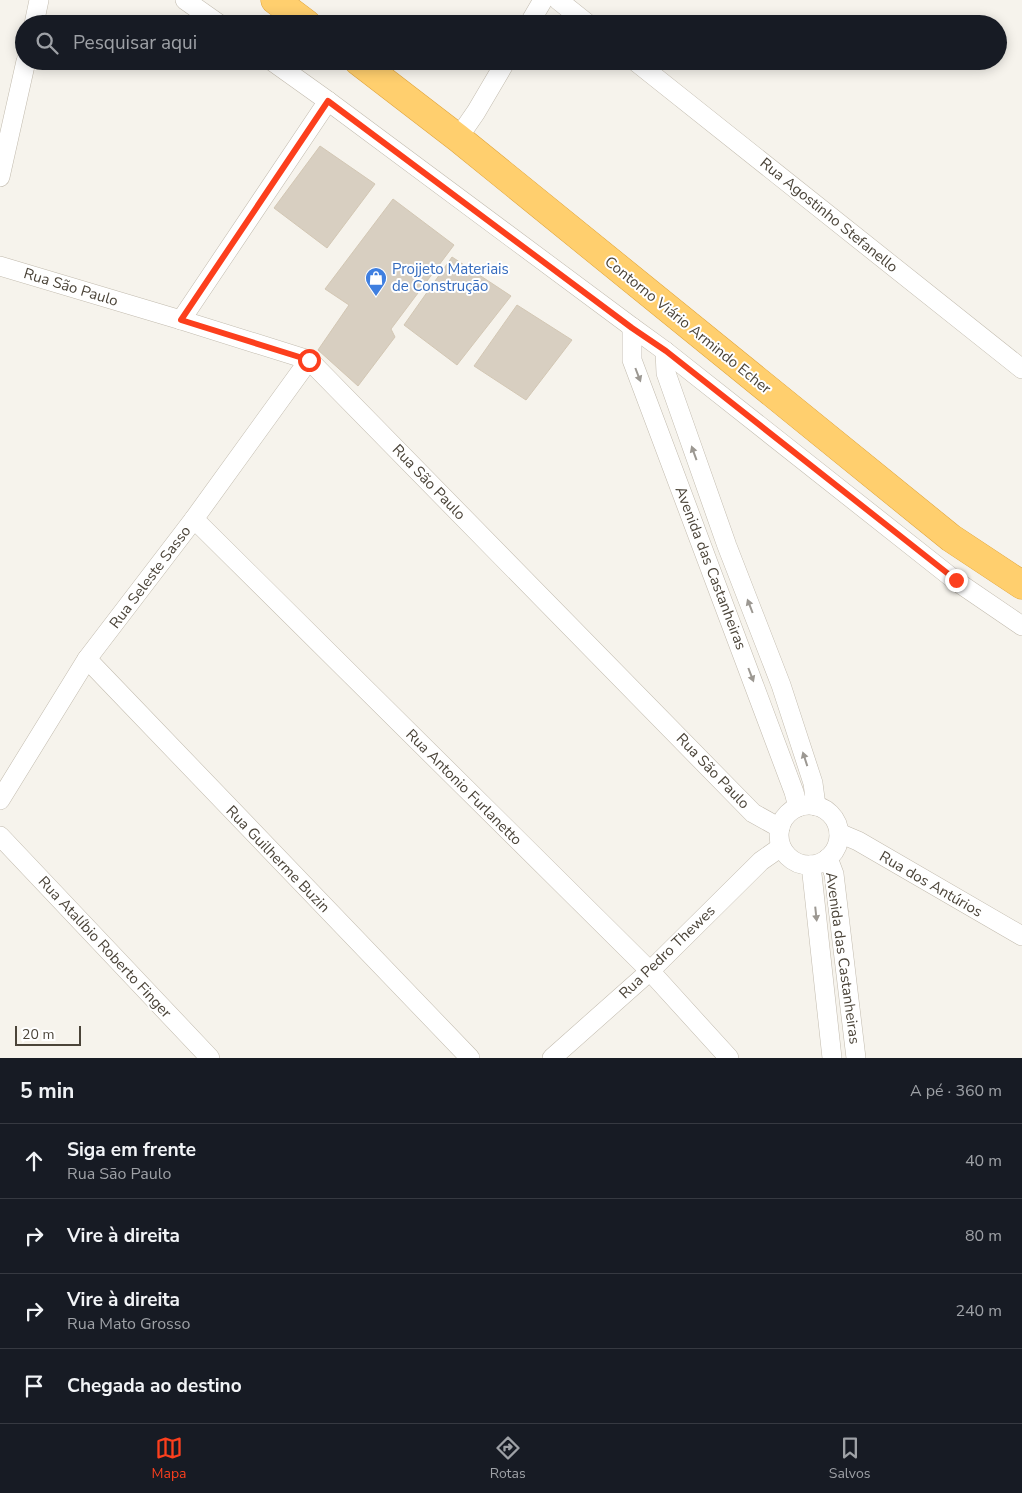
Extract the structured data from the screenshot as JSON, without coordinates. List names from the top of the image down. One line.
{"streets":{"highway":["Contorno Viário Armindo Echer"],"street":["Rua Agostinho Stefanello","Rua São Paulo","Avenida das Castanheiras","Rua Seleste Sasso","Rua Antonio Furlanetto","Rua Guilherme Buzin","Rua dos Antúrios","Rua Atalíbio Roberto Finger","Rua Pedro Thewes"]},"crossings":[["Rua São Paulo","Avenida das Castanheiras"],["Rua São Paulo","Rua Seleste Sasso"],["Rua São Paulo","Rua dos Antúrios"],["Rua São Paulo","Rua Pedro Thewes"],["Avenida das Castanheiras","Rua dos Antúrios"],["Avenida das Castanheiras","Rua Pedro Thewes"],["Rua Seleste Sasso","Rua Antonio Furlanetto"],["Rua Seleste Sasso","Rua Guilherme Buzin"],["Rua Antonio Furlanetto","Rua Pedro Thewes"],["Rua dos Antúrios","Rua Pedro Thewes"]],"places":{"shop":["Projjeto Materiais de Construção"]},"scale_bar":"20 m","page":{"search":"Pesquisar aqui","scale":"20 m","heading":["5 min","A pé · 360 m"],"list":[["Siga em frente","Rua São Paulo","40 m"],["Vire à direita","80 m"],["Vire à direita","Rua Mato Grosso","240 m"],"Chegada ao destino"],"nav":["Mapa","Rotas","Salvos"]}}
